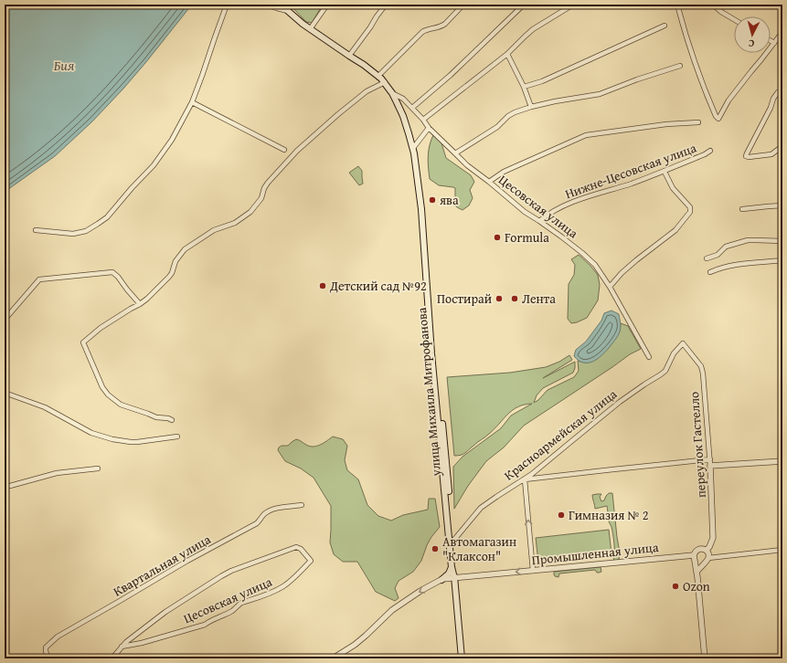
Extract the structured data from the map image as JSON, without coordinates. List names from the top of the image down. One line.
{"streets":{"main road":["улица Михаила Митрофанова"],"street":["Нижне-Цесовская улица","Цесовская улица","Красноармейская улица","переулок Гастелло","Промышленная улица","Квартальная улица"]},"crossings":[["Нижне-Цесовская улица","Цесовская улица"],["Цесовская улица","улица Михаила Митрофанова"],["улица Михаила Митрофанова","Красноармейская улица"],["улица Михаила Митрофанова","Промышленная улица"],["Красноармейская улица","переулок Гастелло"],["переулок Гастелло","Промышленная улица"]],"water":["Бия"],"places":["ява","Formula","Детский сад №92","Постирай","Лента","Гимназия № 2","Автомагазин \"Клаксон\"","Ozon"],"north":"bottom"}
